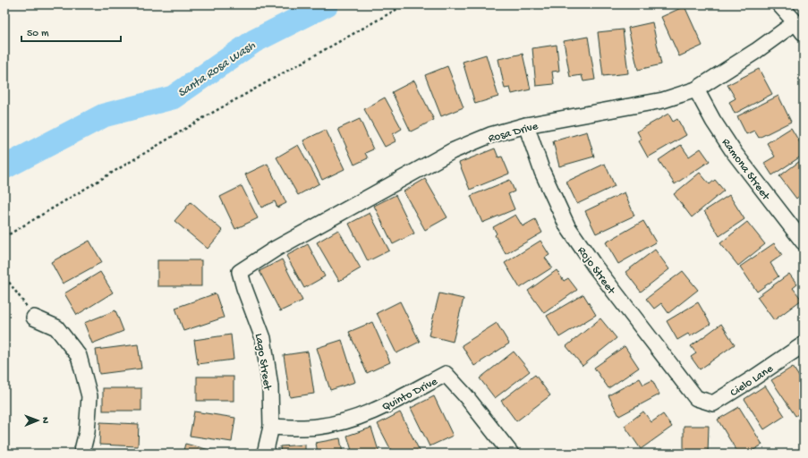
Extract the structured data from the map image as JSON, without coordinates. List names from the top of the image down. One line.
{"streets":{"street":["Rosa Drive","Ramona Street","Rojo Street","Lago Street","Cielo Lane","Quinto Drive"]},"crossings":[["Rosa Drive","Ramona Street"],["Rosa Drive","Rojo Street"],["Rosa Drive","Lago Street"],["Rojo Street","Cielo Lane"],["Lago Street","Quinto Drive"]],"water":["Santa Rosa Wash"],"scale_bar":"50 m","north":"right"}
